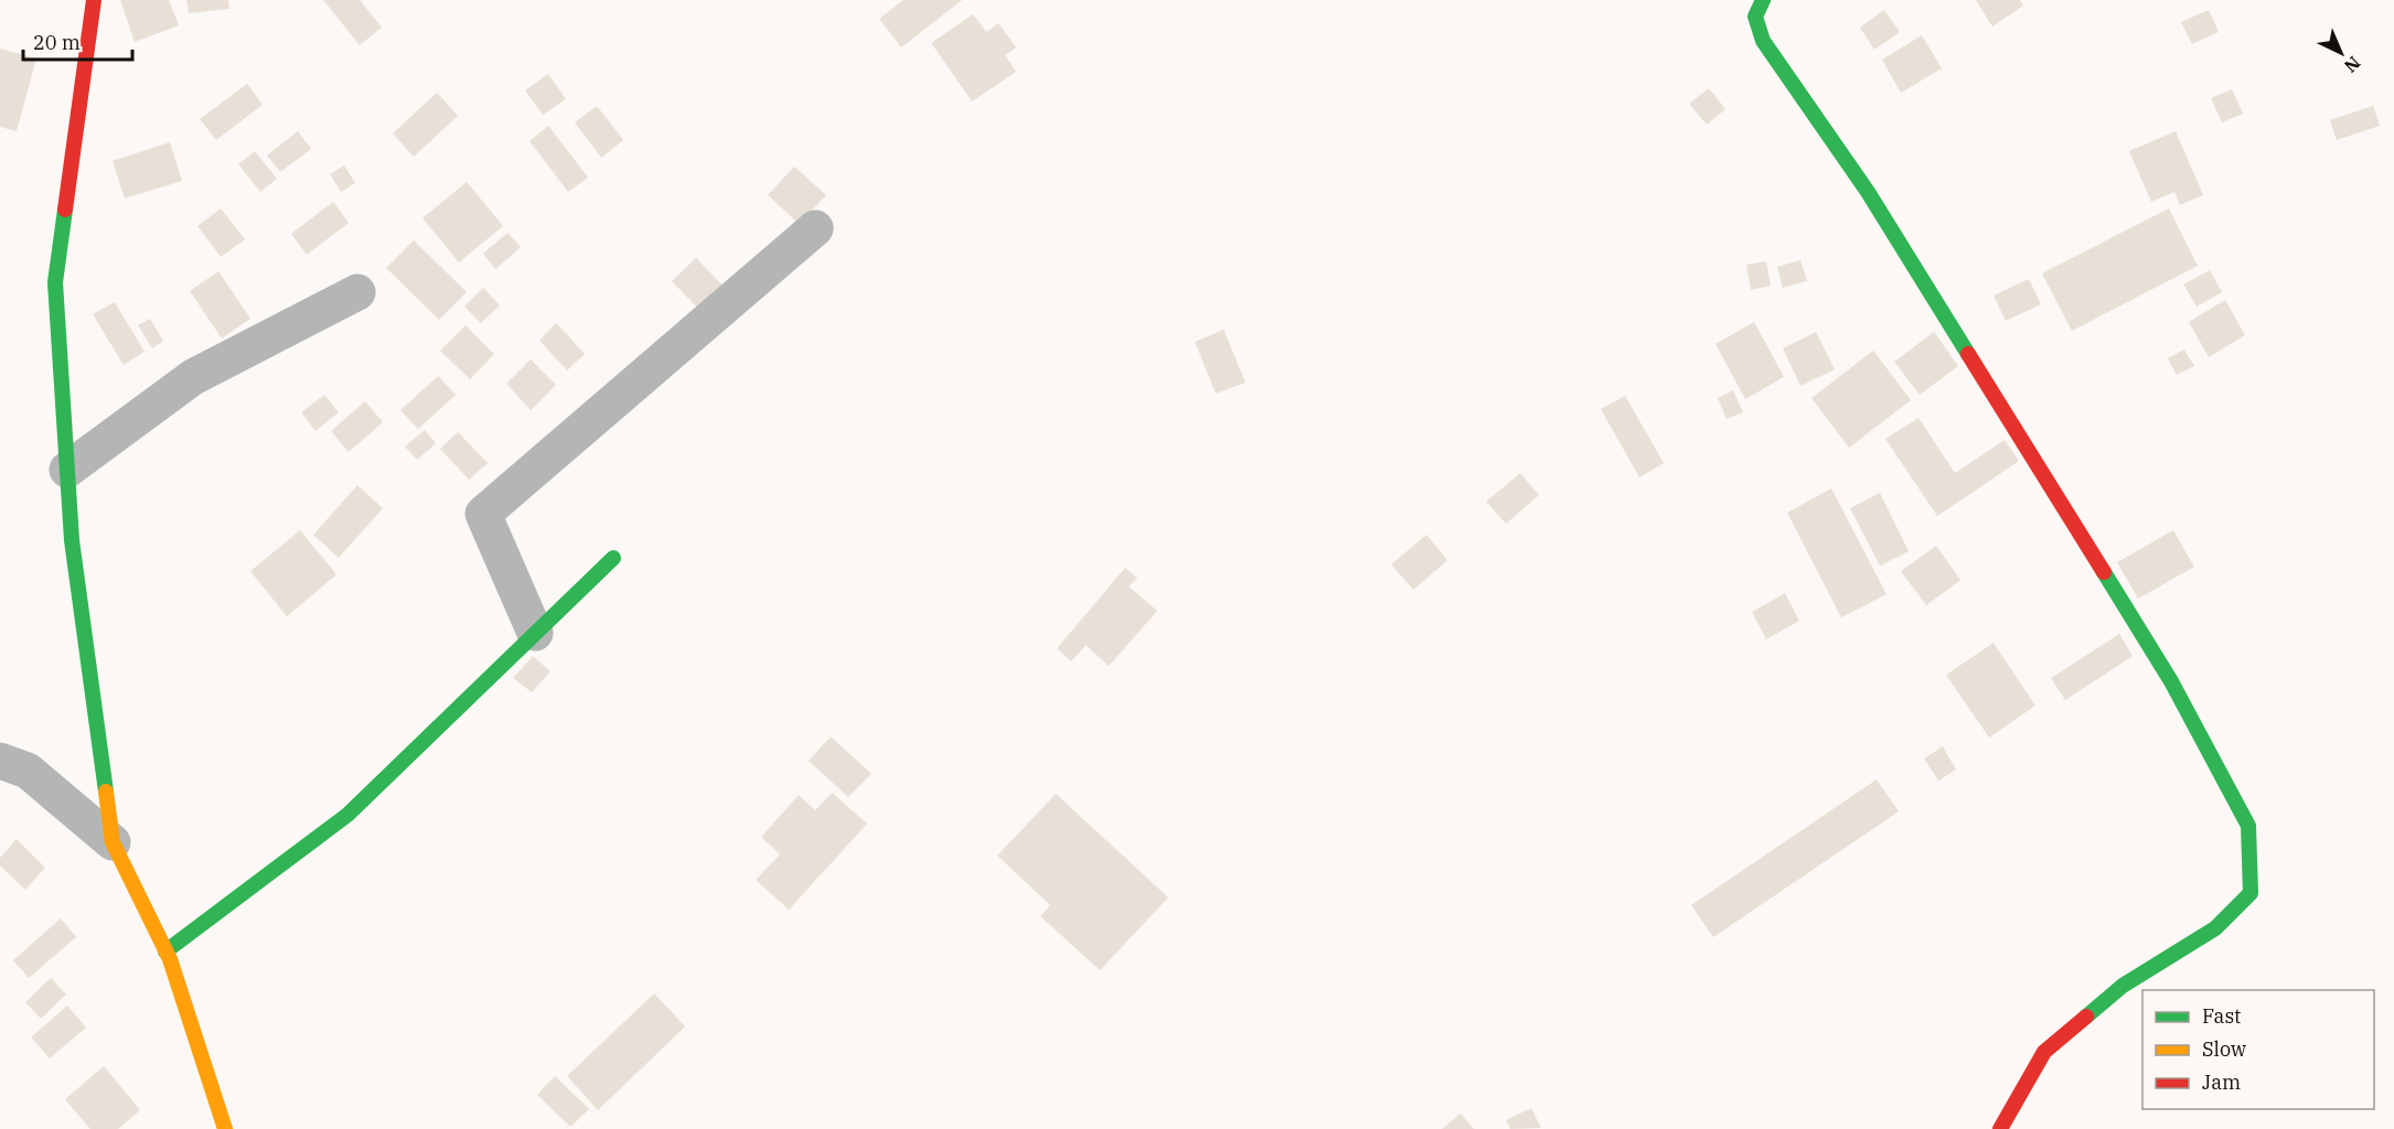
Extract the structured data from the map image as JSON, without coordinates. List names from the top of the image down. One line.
{"legend":["Fast","Slow","Jam"],"scale_bar":"20 m","north":"bottom right"}
